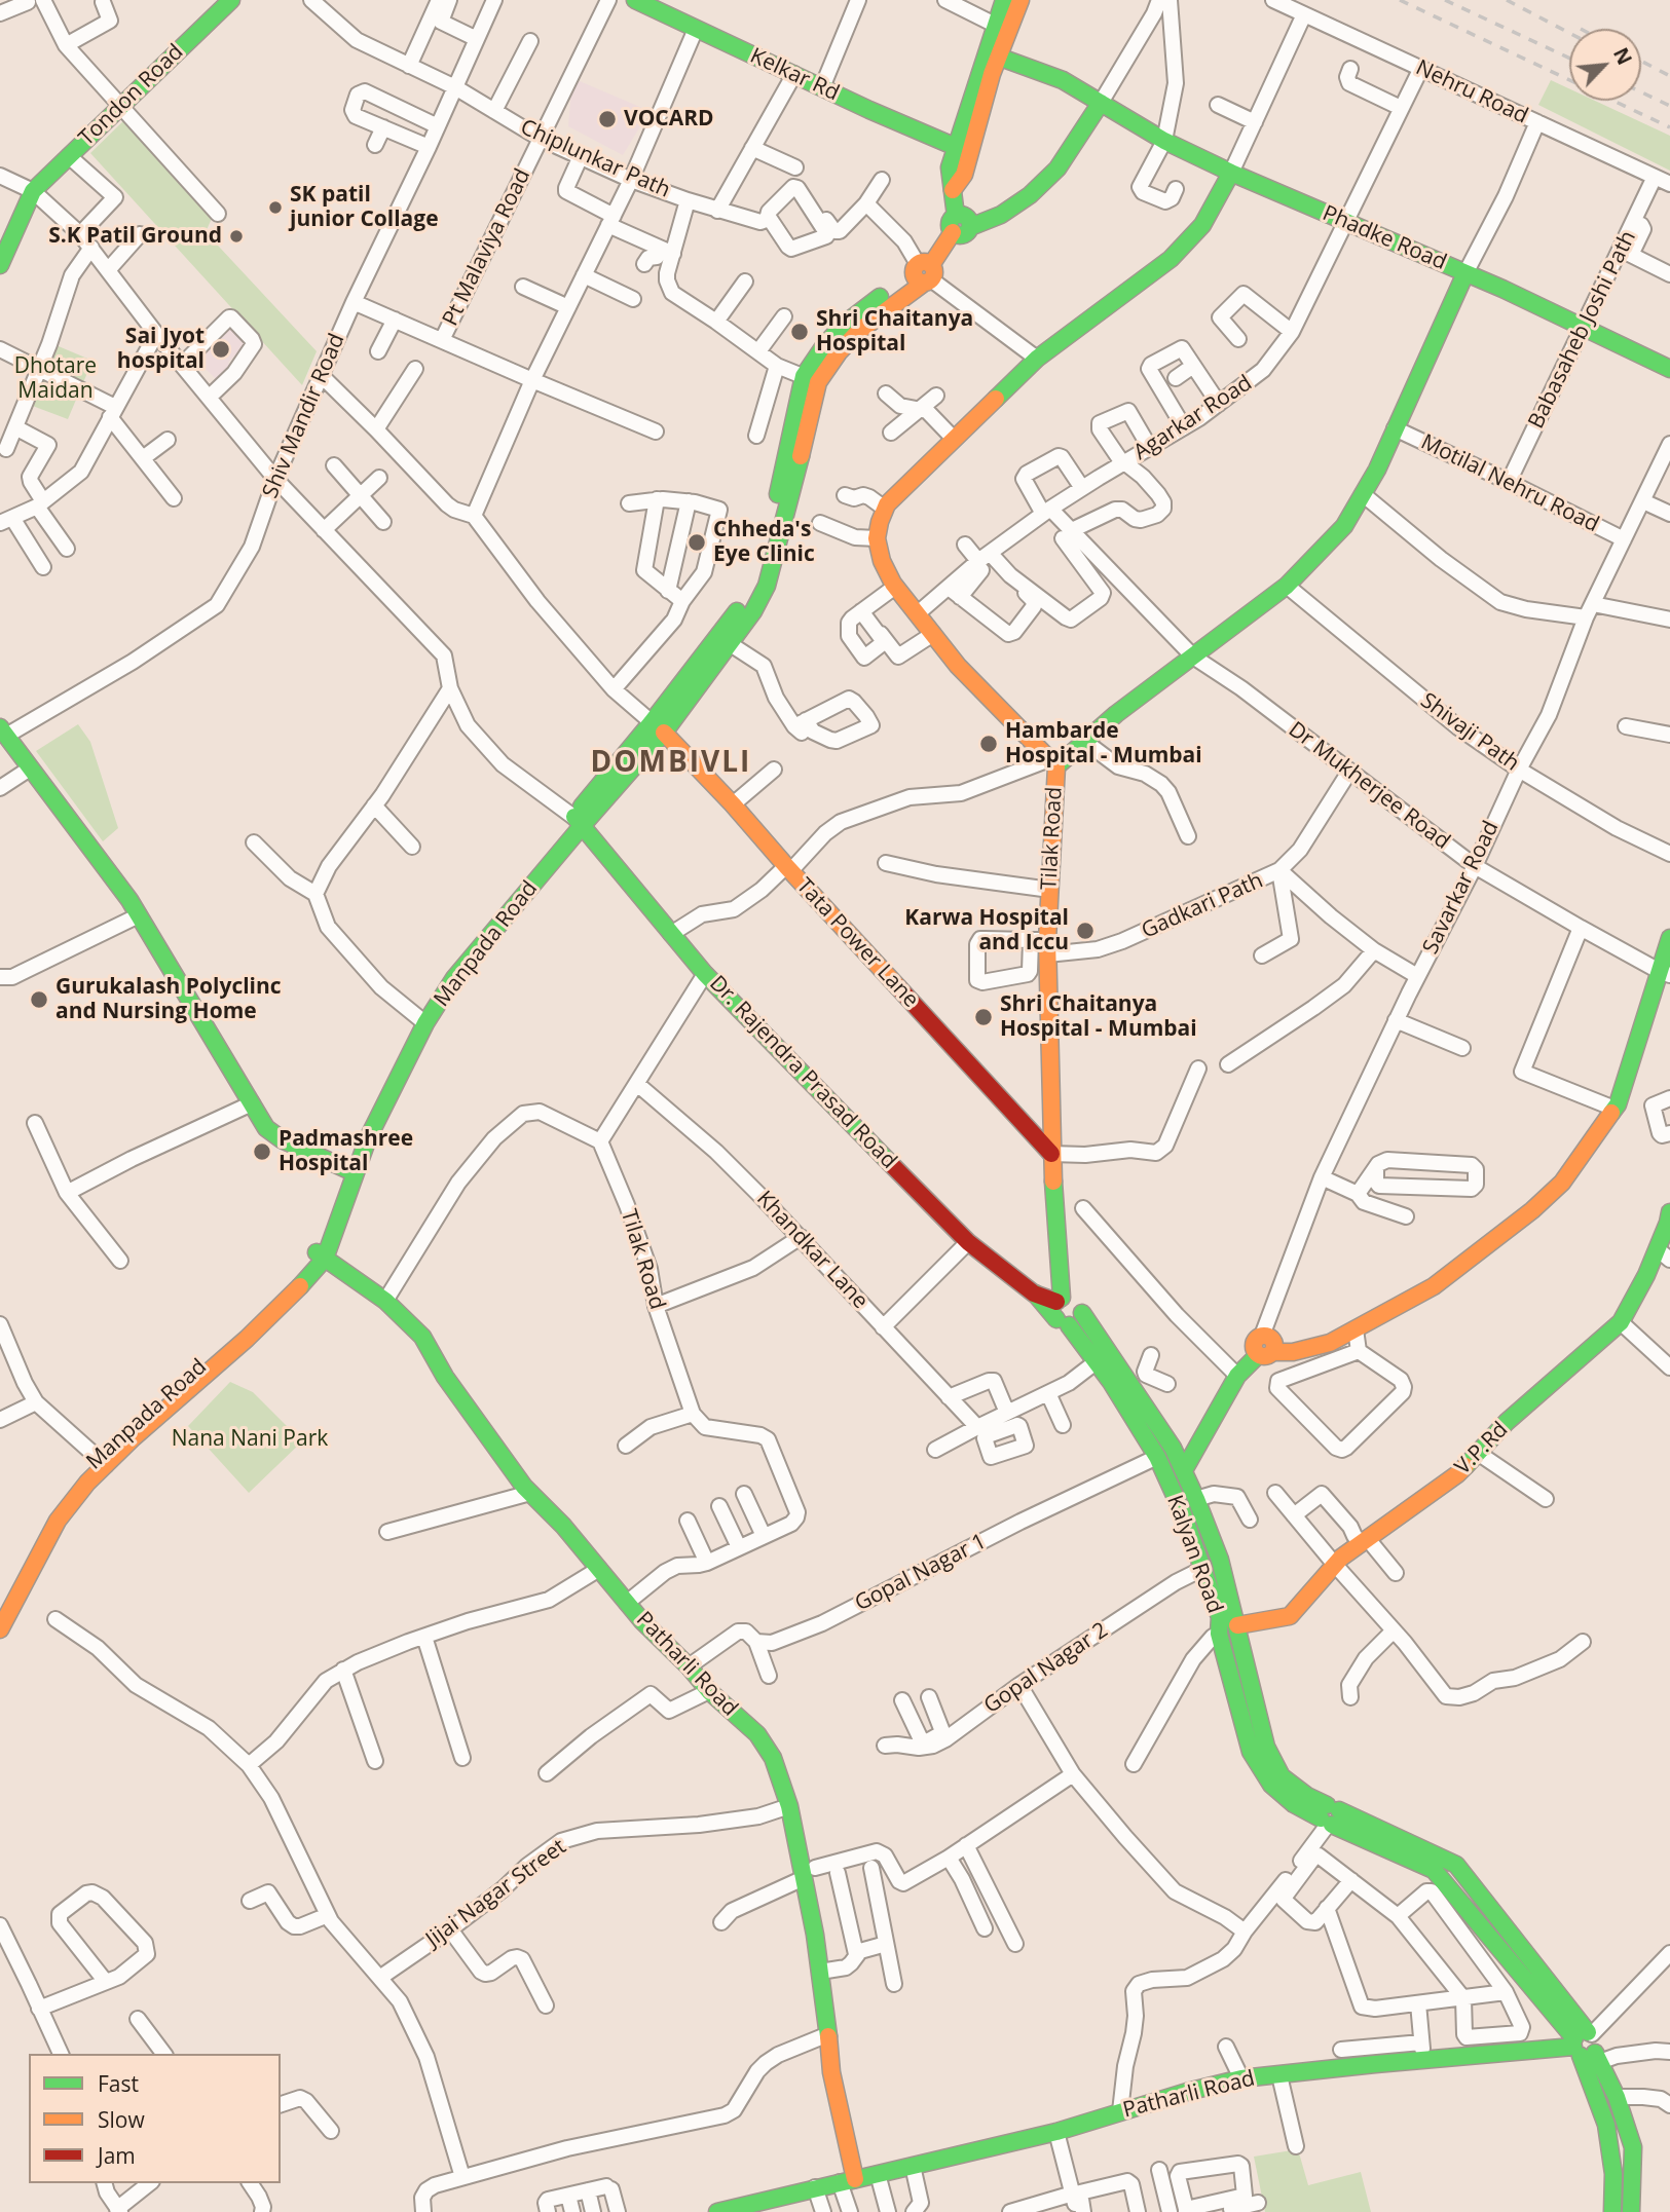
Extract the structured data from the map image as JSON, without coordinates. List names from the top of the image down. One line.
{"streets":{"street":["Kelkar Rd","Nehru Road","Tondon Road","Chiplunkar Path","Phadke Road","Pt Malaviya Road","Babasaheb Joshi Path","Shiv Mandir Road","Agarkar Road","Motilal Nehru Road","Shivaji Path","Dr Mukherjee Road","Tilak Road","Savarkar Road","Gadkari Path","Tata Power Lane","Manpada Road","Dr. Rajendra Prasad Road","Khandkar Lane","V.P.Rd","Kalyan Road","Gopal Nagar 1","Patharli Road","Gopal Nagar 2","Jijai Nagar Street"]},"crossings":[["Nehru Road","Babasaheb Joshi Path"],["Nehru Road","Agarkar Road"],["Chiplunkar Path","Pt Malaviya Road"],["Chiplunkar Path","Shiv Mandir Road"],["Chiplunkar Path","Manpada Road"],["Phadke Road","Babasaheb Joshi Path"],["Phadke Road","Agarkar Road"],["Babasaheb Joshi Path","Motilal Nehru Road"],["Shiv Mandir Road","Tata Power Lane"],["Motilal Nehru Road","Savarkar Road"],["Shivaji Path","Savarkar Road"],["Dr Mukherjee Road","Savarkar Road"],["Dr Mukherjee Road","Gadkari Path"],["Tilak Road","Gadkari Path"],["Tilak Road","Tata Power Lane"],["Tilak Road","Dr. Rajendra Prasad Road"],["Tilak Road","Kalyan Road"],["Tata Power Lane","Manpada Road"],["Manpada Road","Dr. Rajendra Prasad Road"],["Manpada Road","Patharli Road"],["Dr. Rajendra Prasad Road","Kalyan Road"],["V.P.Rd","Kalyan Road"],["Kalyan Road","Gopal Nagar 1"],["Kalyan Road","Patharli Road"],["Kalyan Road","Gopal Nagar 2"],["Gopal Nagar 1","Patharli Road"],["Patharli Road","Jijai Nagar Street"]],"districts":["DOMBIVLI"],"parks":["Dhotare Maidan","Nana Nani Park"],"places":["VOCARD","SK patil junior Collage","S.K Patil Ground","Shri Chaitanya Hospital","Sai Jyot hospital","Chheda's Eye Clinic","Hambarde Hospital - Mumbai","Karwa Hospital and Iccu","Gurukalash Polyclinc and Nursing Home","Shri Chaitanya Hospital - Mumbai","Padmashree Hospital"],"legend":["Fast","Slow","Jam"],"north":"top right"}
